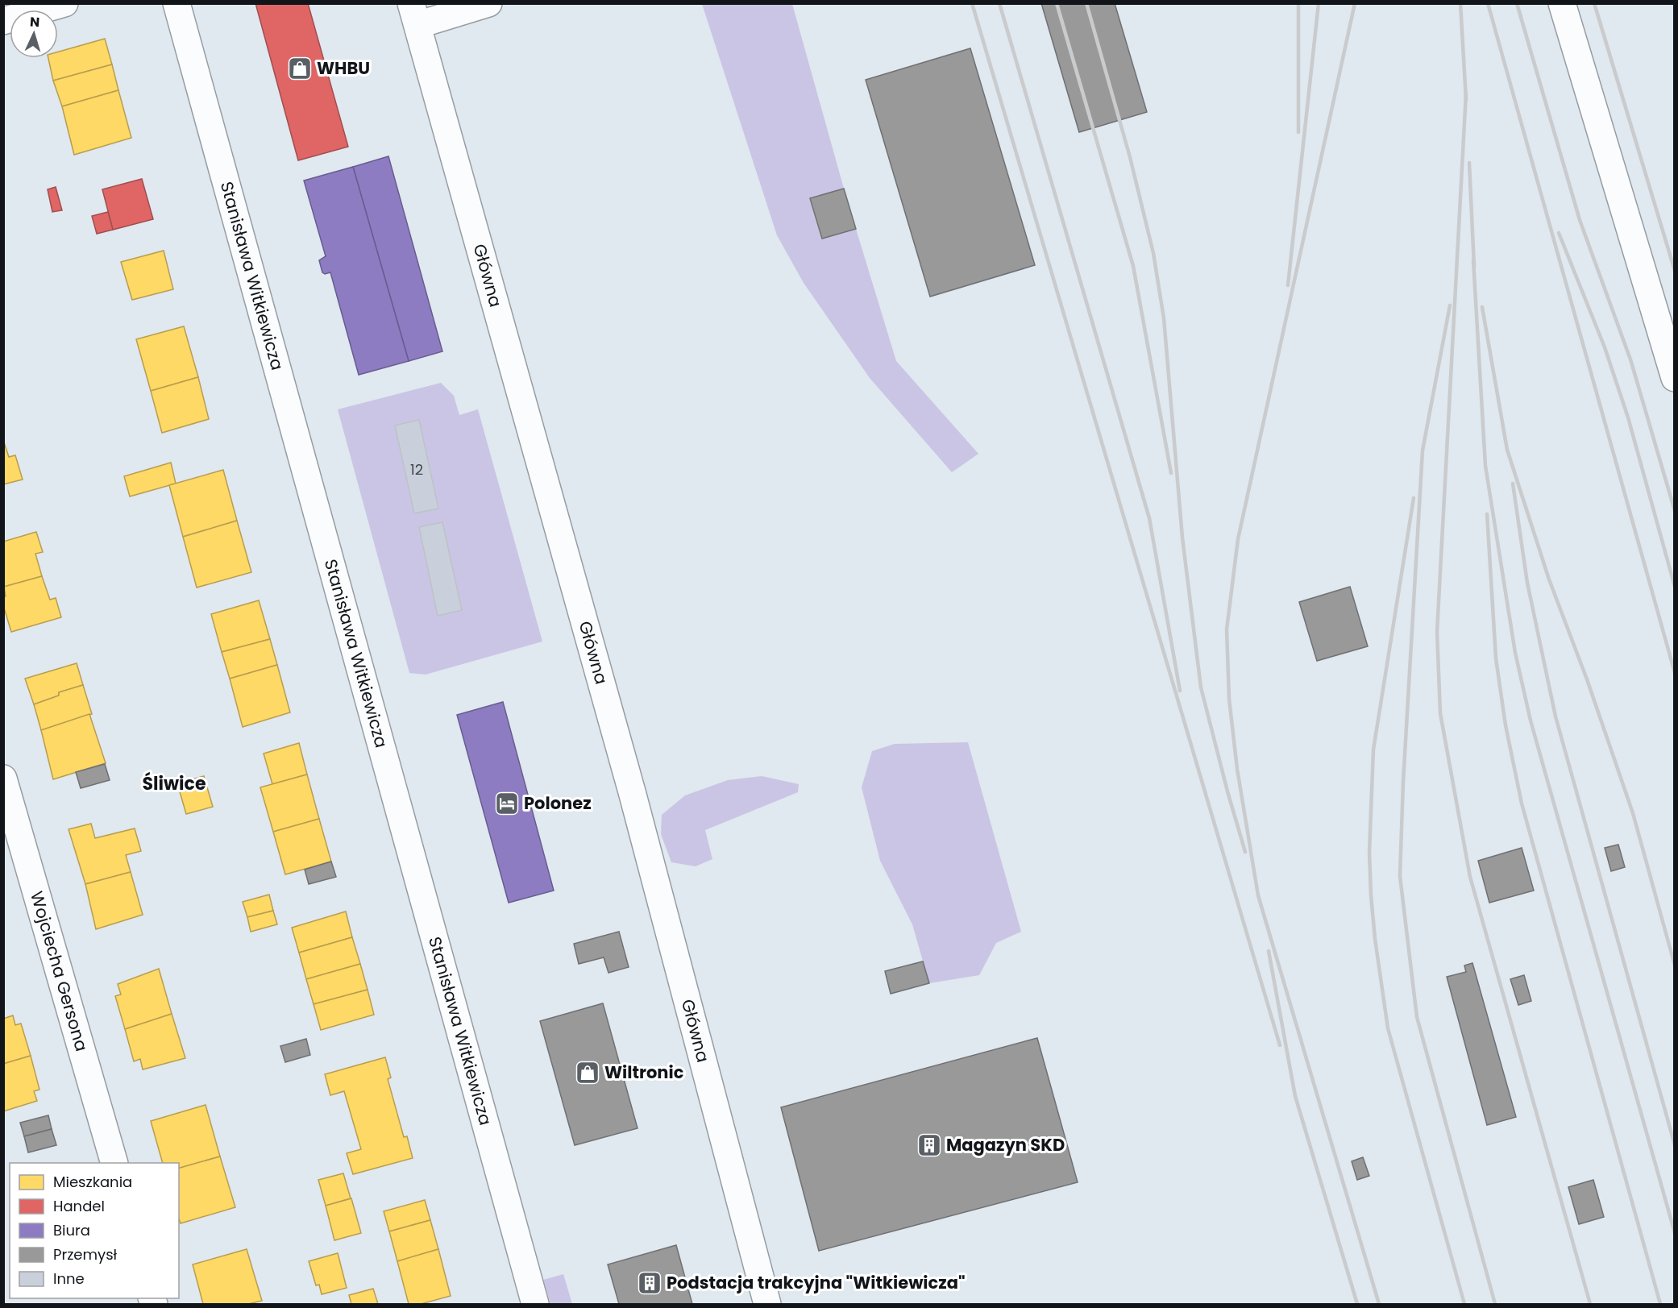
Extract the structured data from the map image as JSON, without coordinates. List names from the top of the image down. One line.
{"streets":{"street":["Główna","Stanisława Witkiewicza","Wojciecha Gersona"]},"districts":["Śliwice"],"places":{"shop":["WHBU","Wiltronic"],"hotel":["Polonez"],"building":["Magazyn SKD","Podstacja trakcyjna \"Witkiewicza\""]},"house_numbers":["12"],"legend":["Mieszkania","Handel","Biura","Przemysł","Inne"],"north":"top"}
